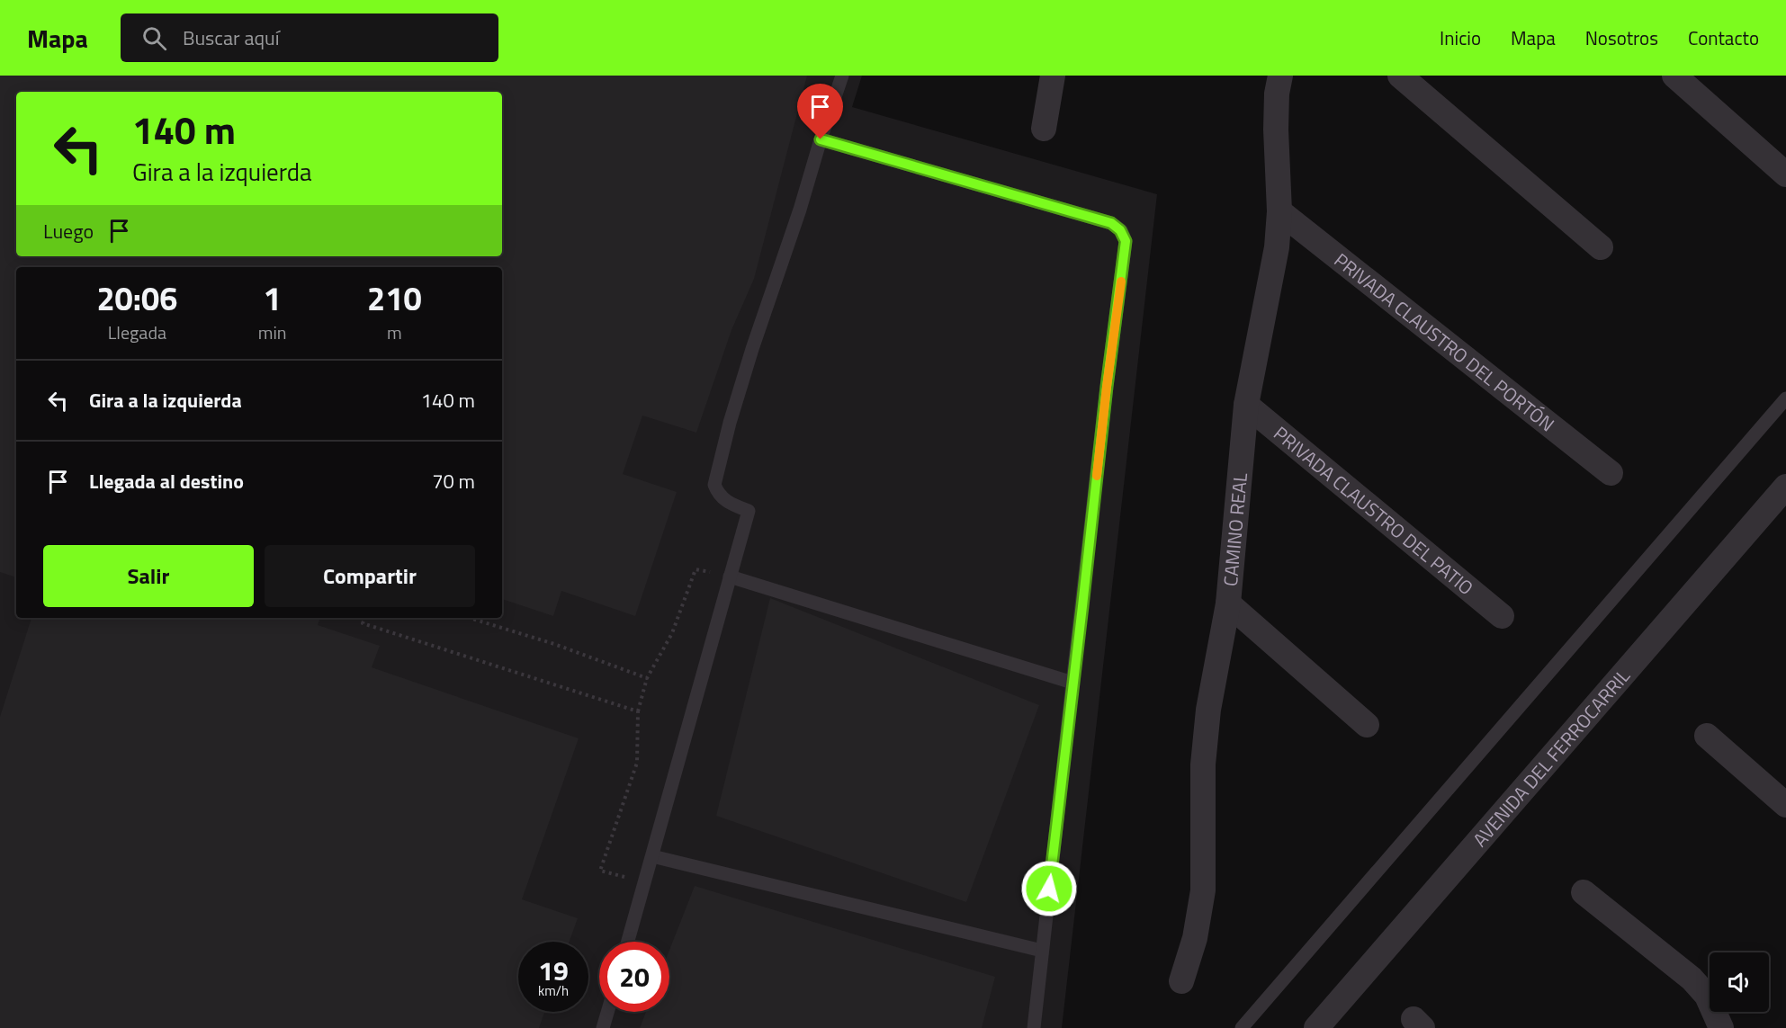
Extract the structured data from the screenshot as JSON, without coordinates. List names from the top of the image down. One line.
{"streets":{"street":["PRIVADA CLAUSTRO DEL PORTÓN","PRIVADA CLAUSTRO DEL PATIO","CAMINO REAL","AVENIDA DEL FERROCARRIL"]},"crossings":[["PRIVADA CLAUSTRO DEL PORTÓN","CAMINO REAL"],["PRIVADA CLAUSTRO DEL PATIO","CAMINO REAL"]],"page":{"header":"Mapa","search":"Buscar aquí","nav":["Inicio","Mapa","Nosotros","Contacto"],"turn":["140 m","Gira a la izquierda"],"then":"Luego","eta":["20:06","Llegada","1","min","210","m"],"list":[{"name":"Gira a la izquierda","value":"140 m"},{"name":"Llegada al destino","value":"70 m"}],"buttons":["Salir","Compartir"],"speed":"19 km/h","limit":"20"}}
